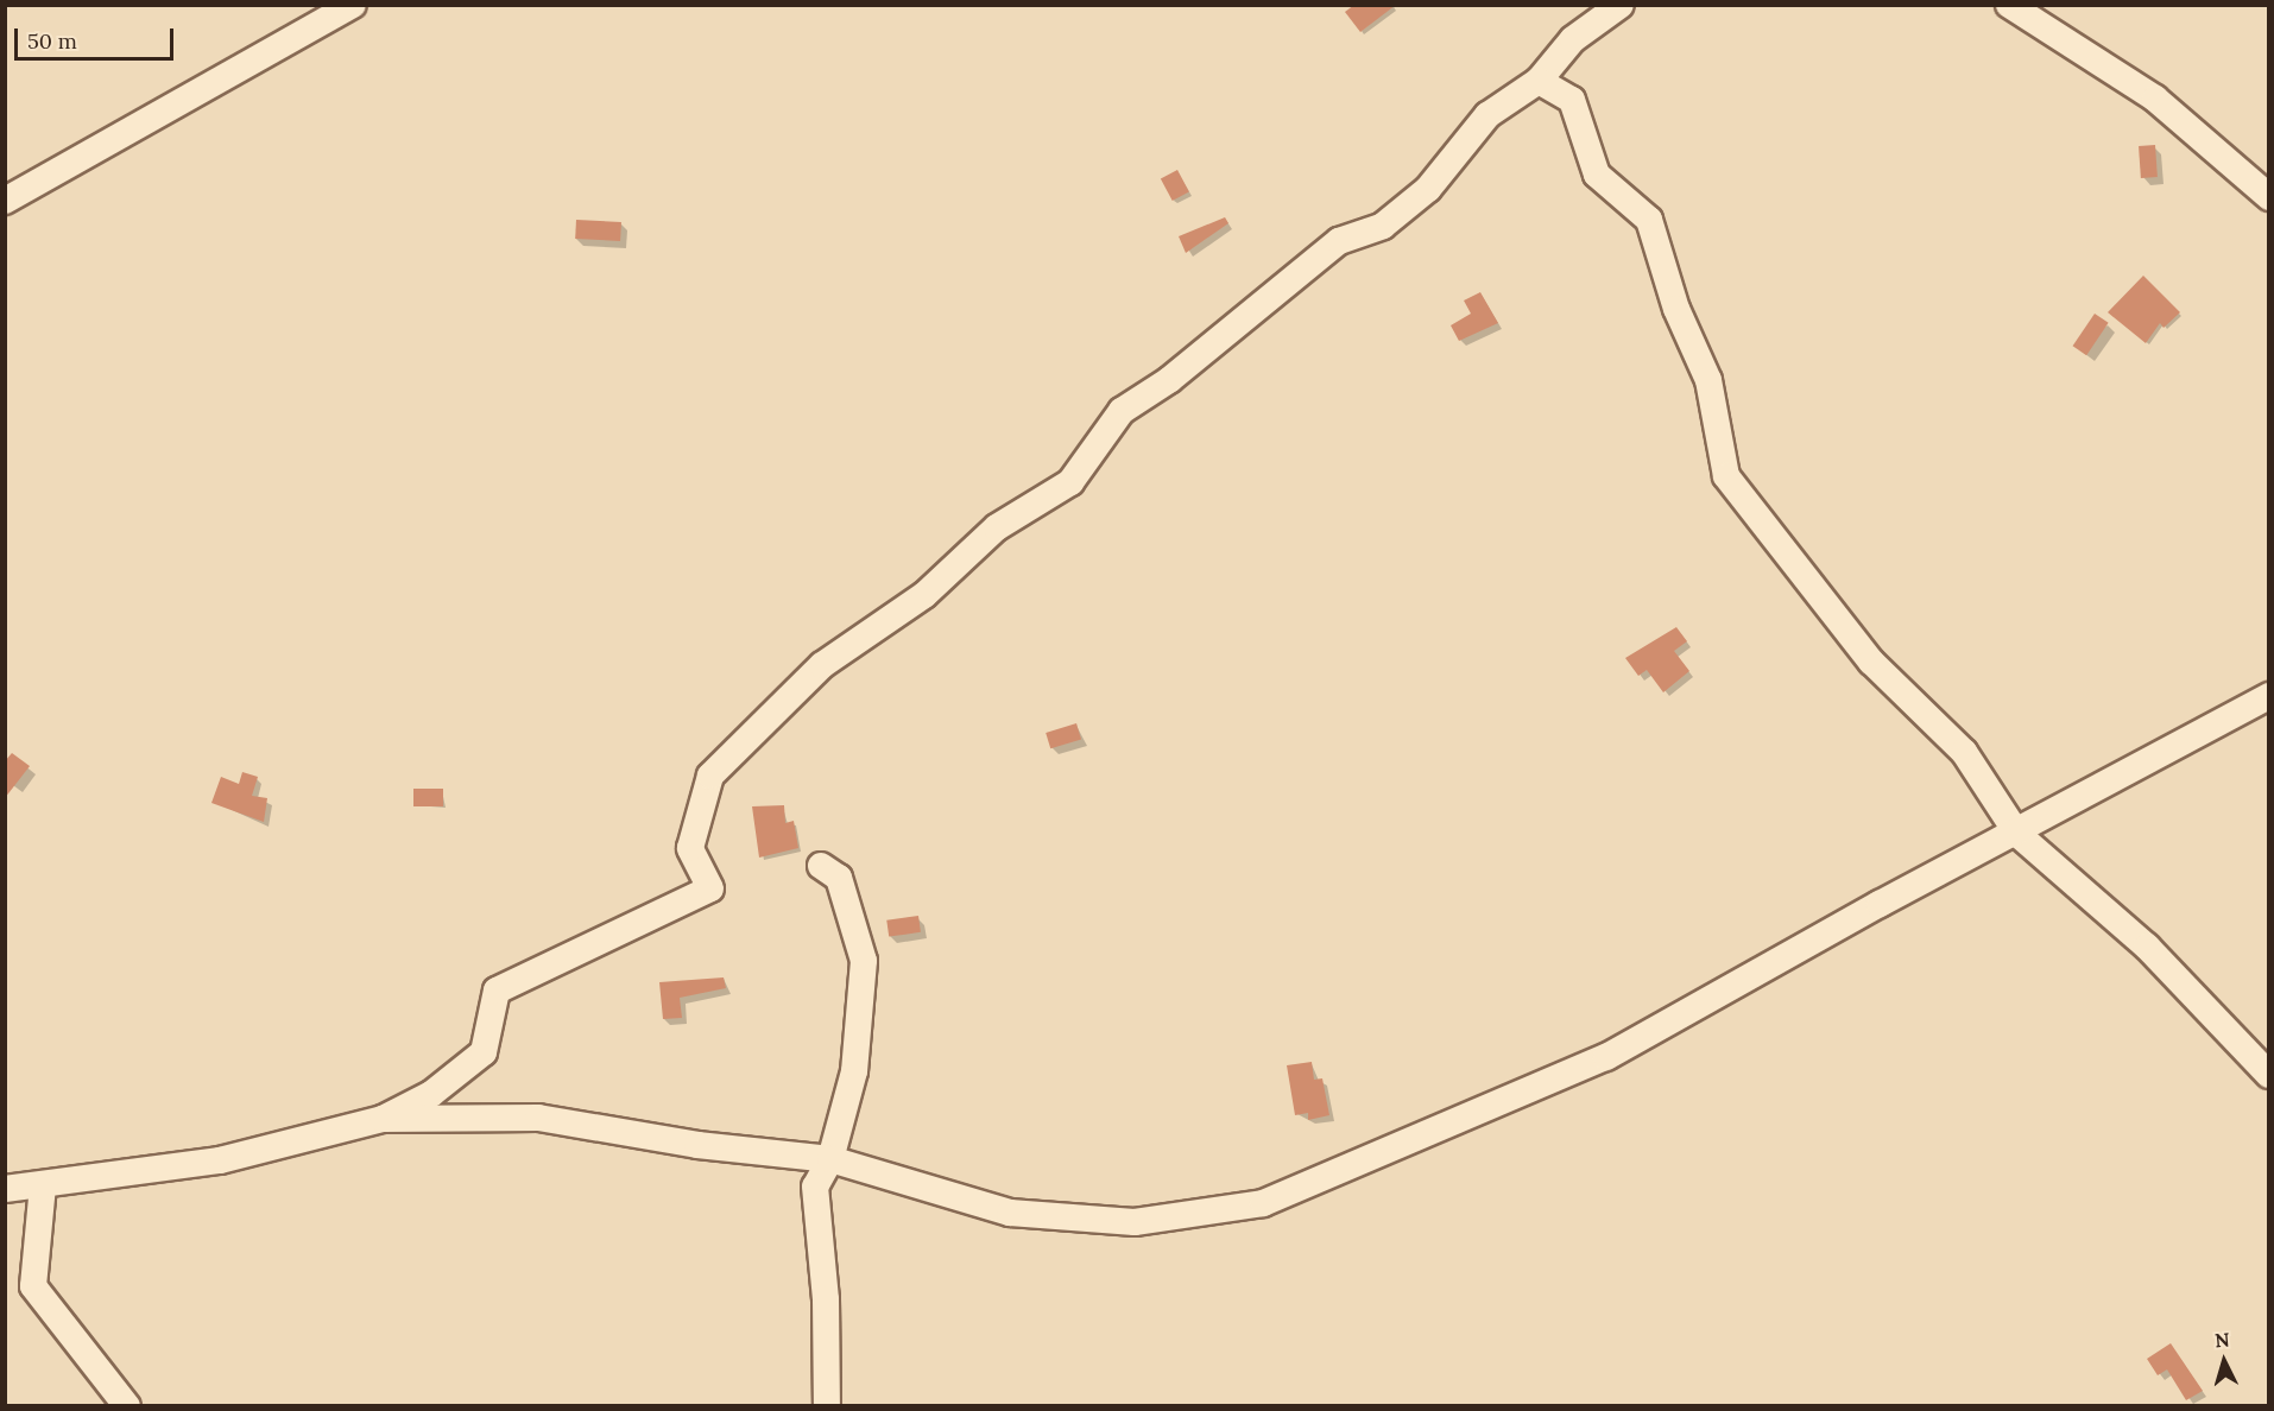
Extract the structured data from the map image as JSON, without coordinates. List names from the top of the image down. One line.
{"scale_bar":"50 m","north":"top"}
